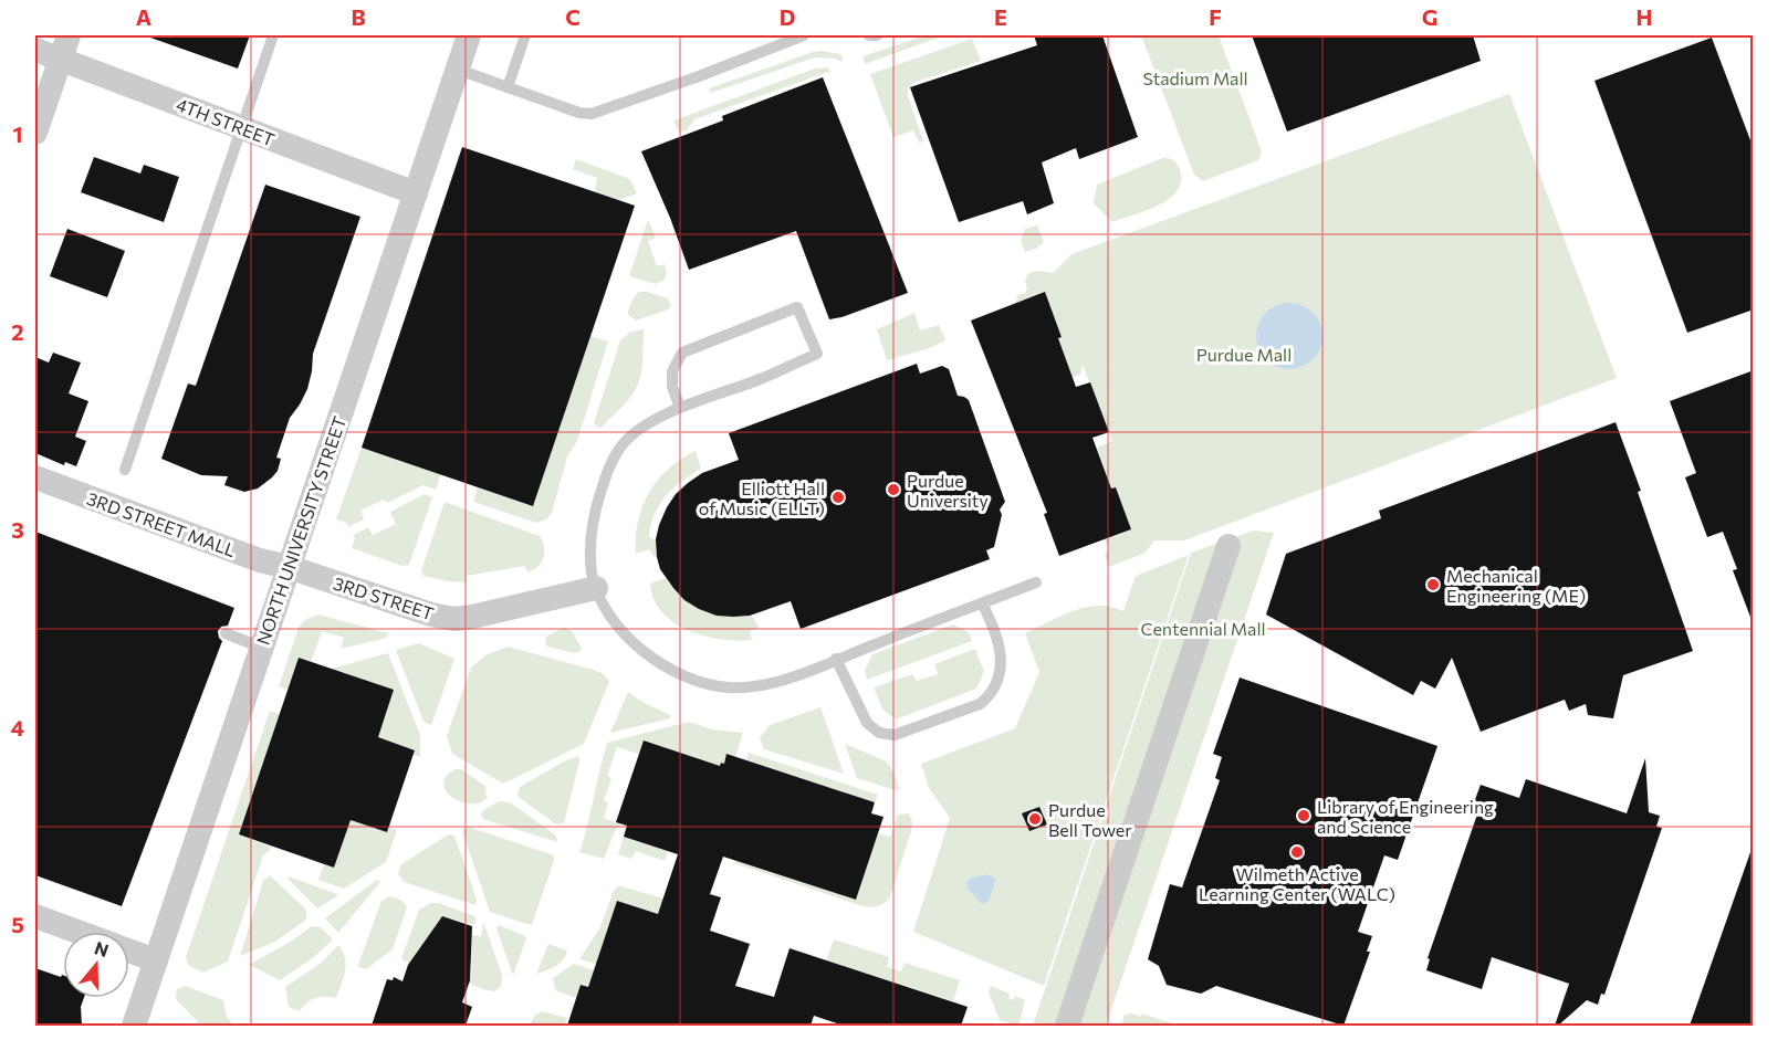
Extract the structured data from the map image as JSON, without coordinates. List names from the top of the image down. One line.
{"streets":{"street":["4TH STREET","3RD STREET MALL","NORTH UNIVERSITY STREET","3RD STREET"]},"crossings":[["4TH STREET","NORTH UNIVERSITY STREET"],["3RD STREET MALL","NORTH UNIVERSITY STREET"],["3RD STREET MALL","3RD STREET"],["NORTH UNIVERSITY STREET","3RD STREET"]],"parks":["Stadium Mall","Purdue Mall","Centennial Mall"],"places":["Purdue University","Elliott Hall of Music (ELLT)","Mechanical Engineering (ME)","Library of Engineering and Science","Purdue Bell Tower","Wilmeth Active Learning Center (WALC)"],"north":"top","grid":{"columns":["A","B","C","D","E","F","G","H"],"rows":["1","2","3","4","5"]}}
